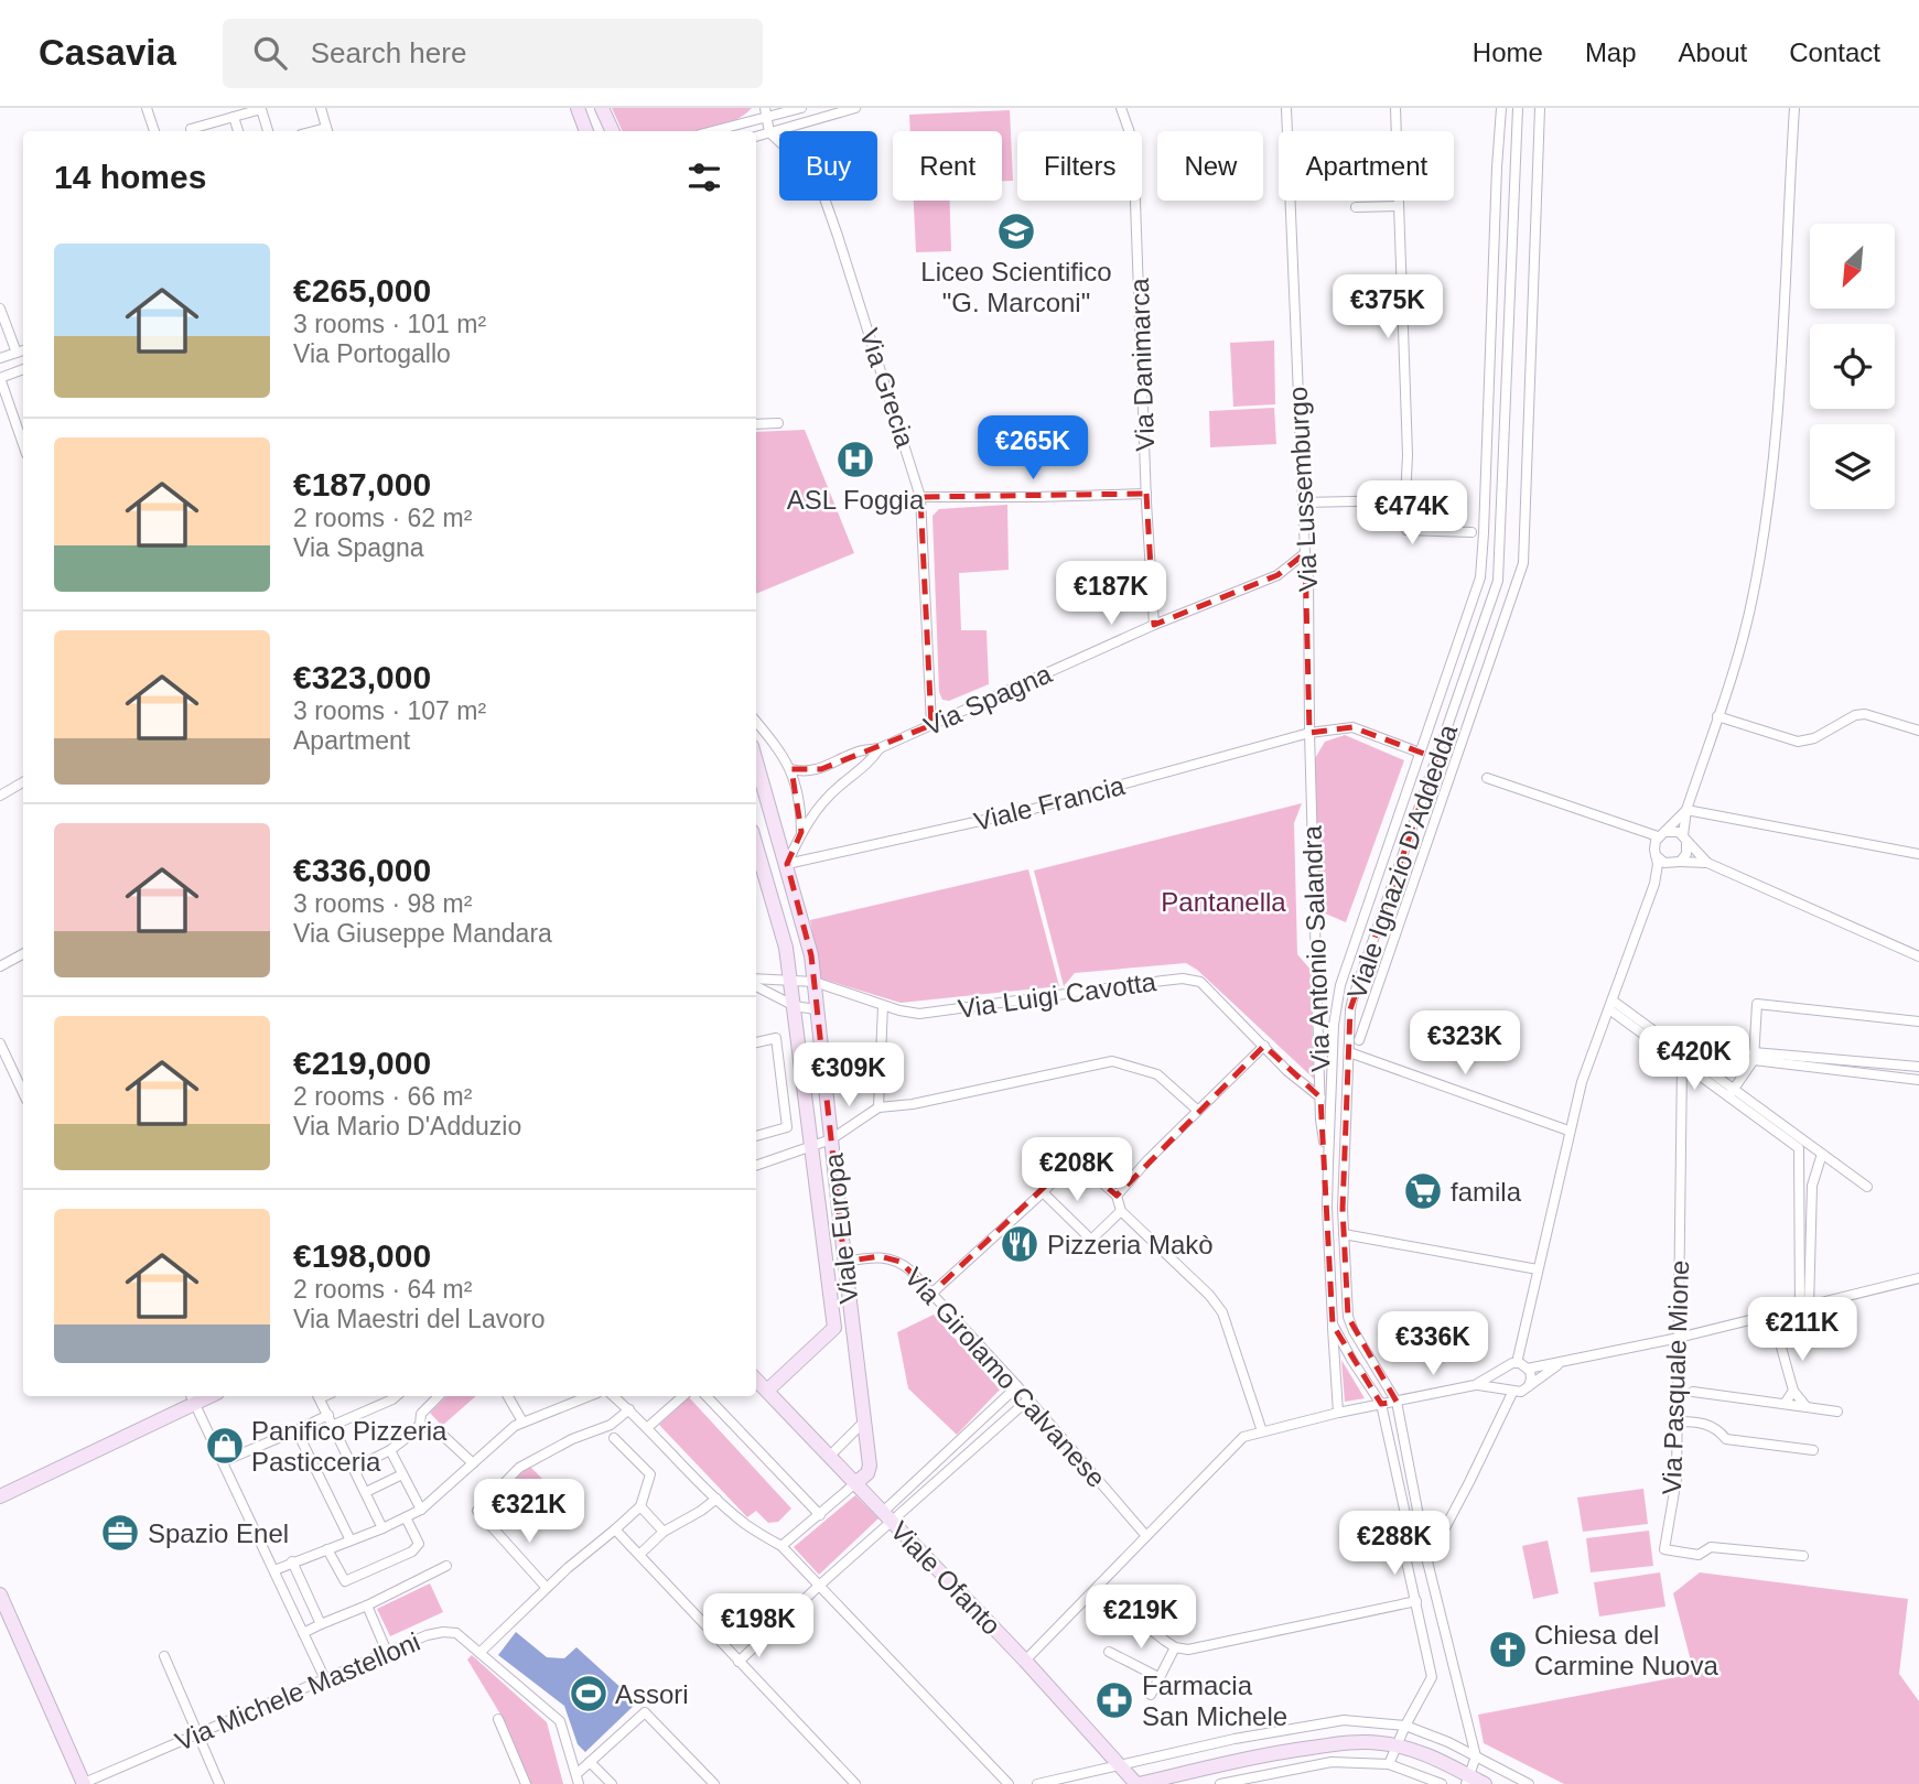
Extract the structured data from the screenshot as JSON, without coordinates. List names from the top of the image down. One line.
{"streets":{"street":["Via Danimarca","Via Grecia","Via Lussemburgo","Via Spagna","Viale Francia","Viale Ignazio D'Addedda","Via Antonio Salandra","Via Luigi Cavotta","Viale Europa","Via Girolamo Calvanese","Via Pasquale Mione","Viale Ofanto","Via Michele Mastelloni"]},"crossings":[["Via Danimarca","Via Spagna"],["Via Grecia","Via Spagna"],["Via Lussemburgo","Via Spagna"],["Via Lussemburgo","Viale Francia"],["Via Lussemburgo","Via Antonio Salandra"],["Via Spagna","Viale Francia"],["Via Spagna","Viale Europa"],["Viale Francia","Viale Ignazio D'Addedda"],["Viale Francia","Via Antonio Salandra"],["Viale Francia","Viale Europa"],["Viale Ignazio D'Addedda","Via Antonio Salandra"],["Via Antonio Salandra","Via Luigi Cavotta"],["Via Luigi Cavotta","Viale Europa"],["Viale Europa","Via Girolamo Calvanese"],["Viale Europa","Viale Ofanto"]],"parks":["Pantanella"],"places":{"school or university":["Liceo Scientifico \"G. Marconi\""],"hospital":["ASL Foggia"],"supermarket":["famila"],"restaurant":["Pizzeria Makò"],"shop":["Panifico Pizzeria Pasticceria"],"office":["Spazio Enel"],"church":["Chiesa del Carmine Nuova"],"sports":["Assori"],"pharmacy":["Farmacia San Michele"]},"north":"bottom left","page":{"header":"Casavia","search":"Search here","nav":["Home","Map","About","Contact"],"chip":["Buy","Rent","Filters","New","Apartment"],"heading":"14 homes","list":[{"name":"€265,000","note":"3 rooms · 101 m² · Via Portogallo"},{"name":"€187,000","note":"2 rooms · 62 m² · Via Spagna"},{"name":"€323,000","note":"3 rooms · 107 m² · Apartment"},{"name":"€336,000","note":"3 rooms · 98 m² · Via Giuseppe Mandara"},{"name":"€219,000","note":"2 rooms · 66 m² · Via Mario D'Adduzio"},{"name":"€198,000","note":"2 rooms · 64 m² · Via Maestri del Lavoro"}],"price":["€375K","€265K","€474K","€187K","€323K","€420K","€309K","€208K","€211K","€336K","€321K","€288K","€219K","€198K"]}}
